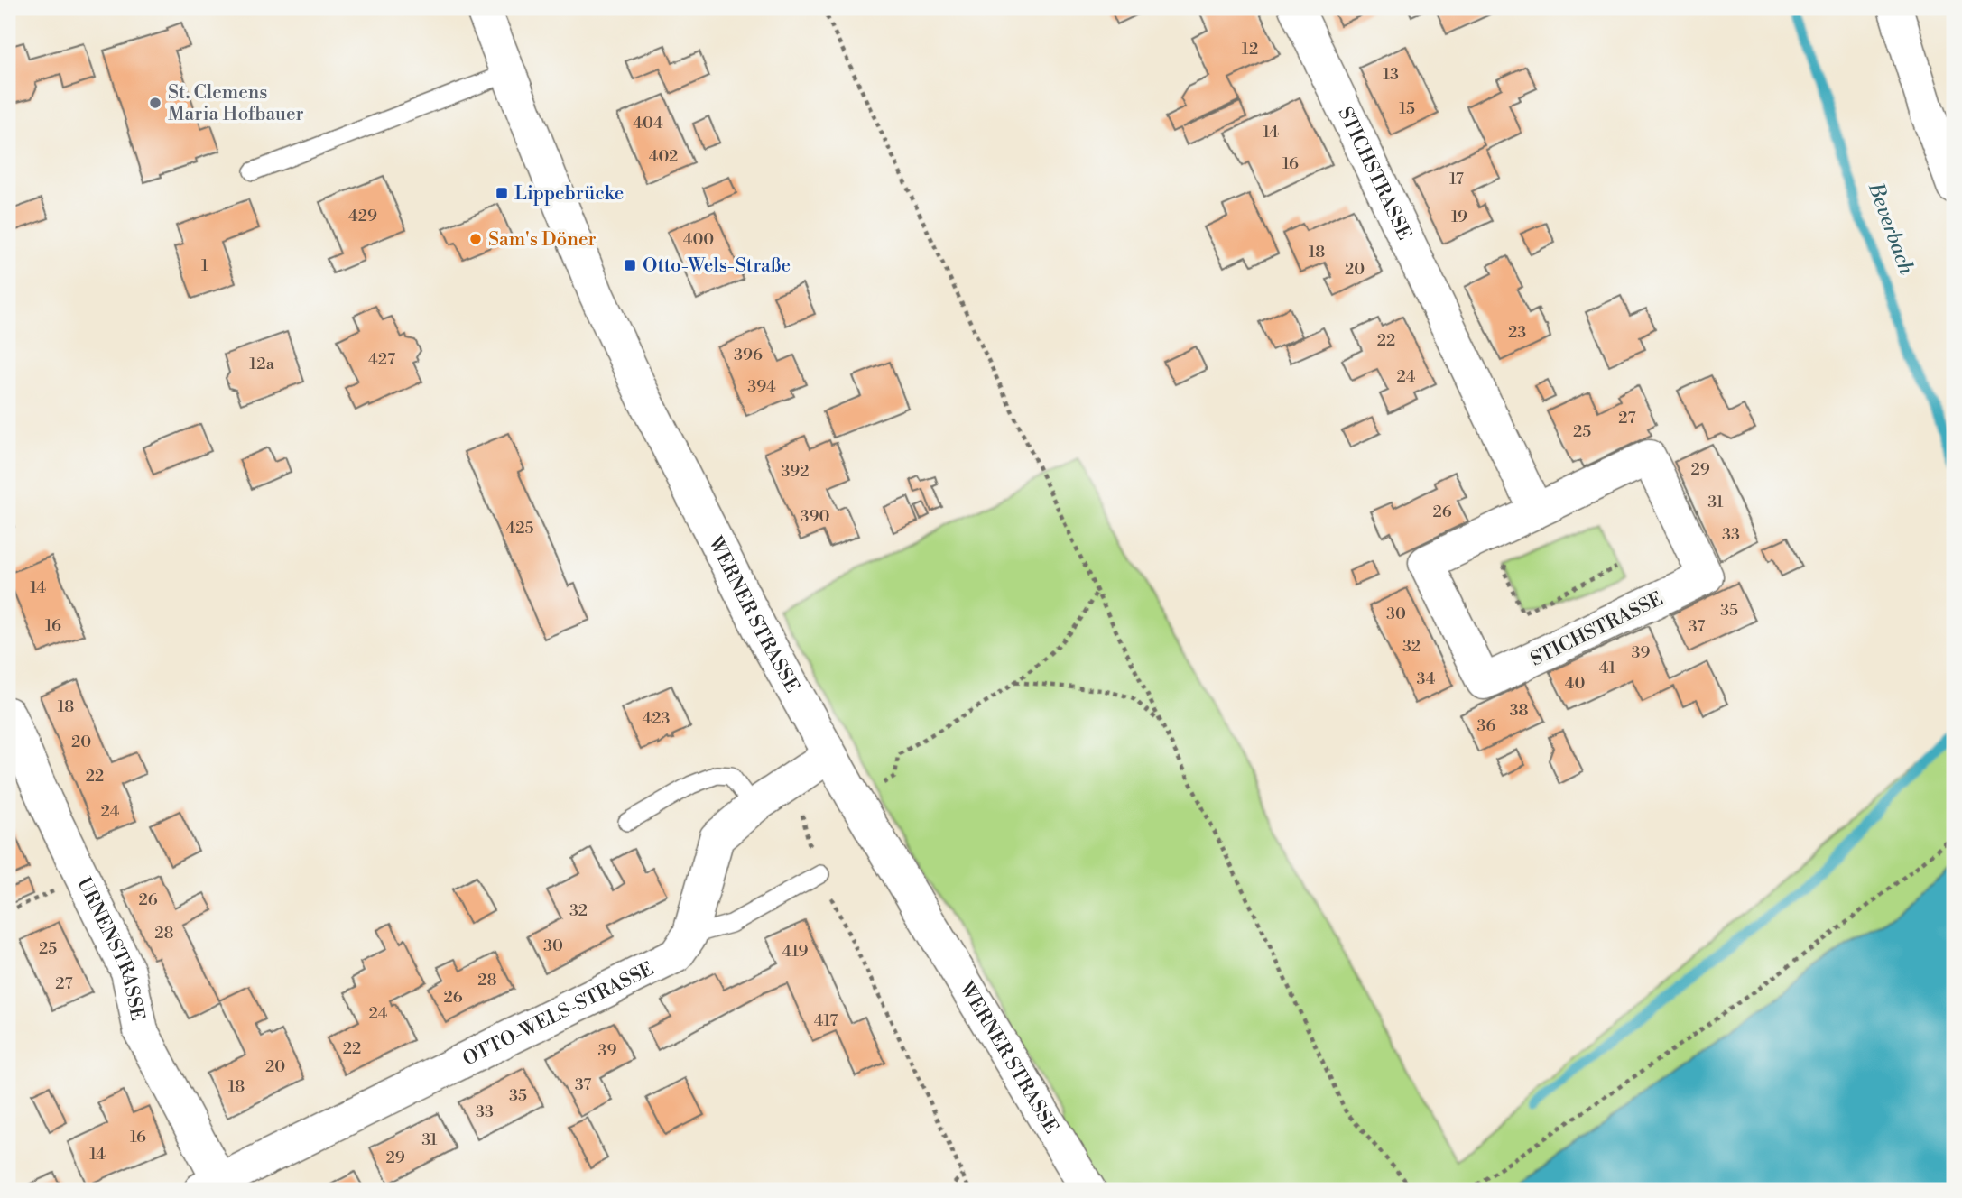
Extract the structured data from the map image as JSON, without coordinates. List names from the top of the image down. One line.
{"streets":{"street":["STICHSTRASSE","WERNER STRASSE","URNENSTRASSE","OTTO-WELS-STRASSE"]},"crossings":[["WERNER STRASSE","OTTO-WELS-STRASSE"],["URNENSTRASSE","OTTO-WELS-STRASSE"]],"water":["Beverbach"],"places":{"other":["St. Clemens Maria Hofbauer","Sam's Döner"],"transit":["Lippebrücke","Otto-Wels-Straße"]},"house_numbers":["12","13","15","404","14","402","16","17","429","19","400","18","1","20","23","22","396","427","12a","24","394","27","25","29","392","31","26","390","425","33","14","35","30","16","37","32","39","41","34","40","18","38","423","36","20","22","24","26","32","28","30","25","419","28","27","26","24","417","22","39","20","37","18","35","33","16","31","14","29"]}
